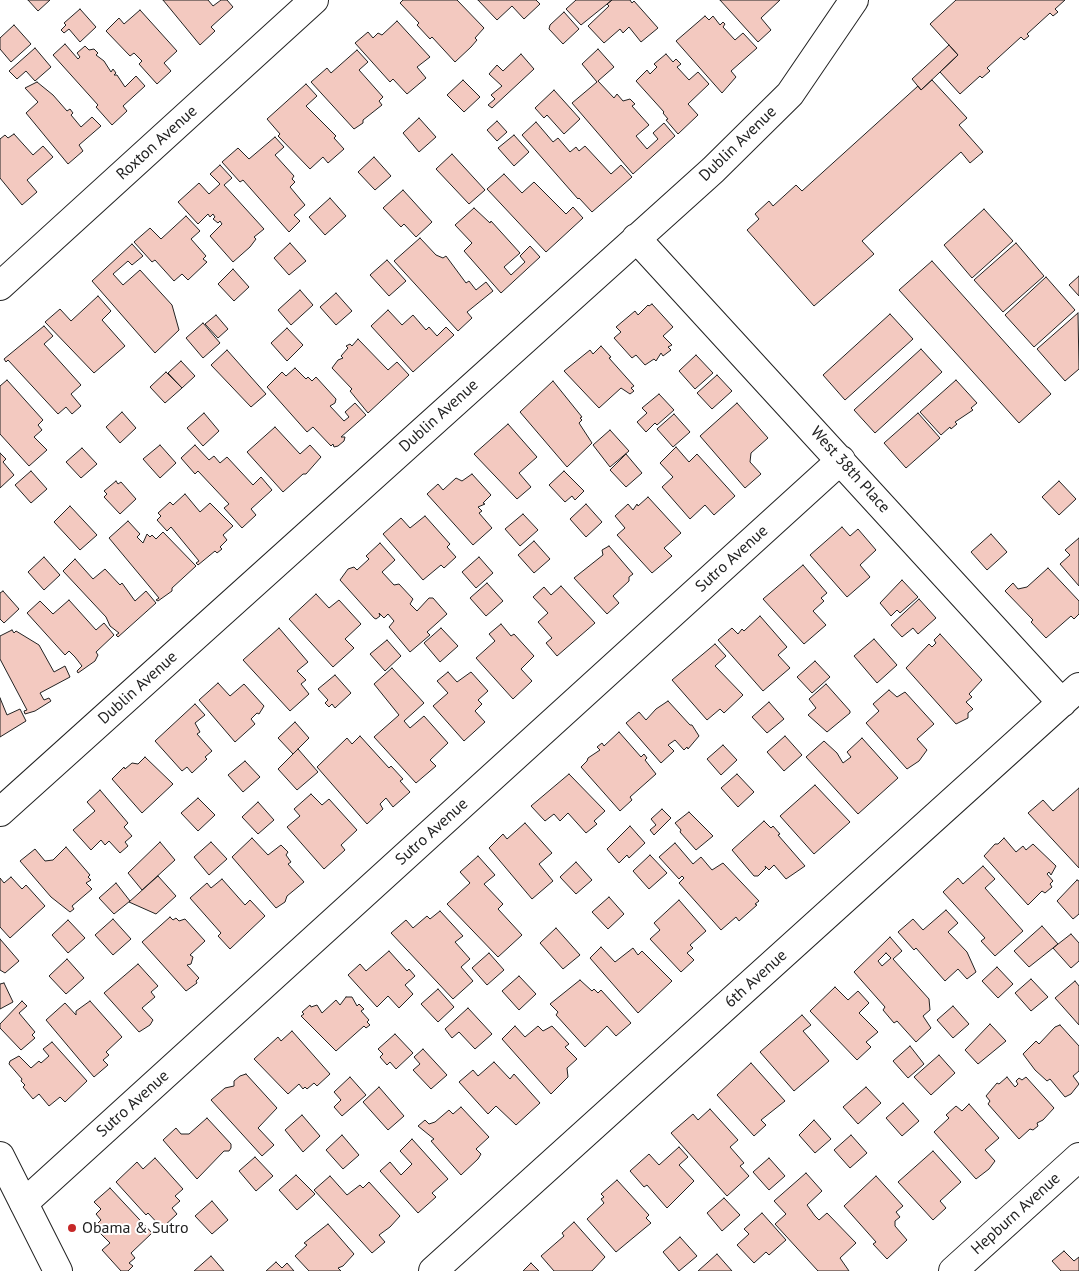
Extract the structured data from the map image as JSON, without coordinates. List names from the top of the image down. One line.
{"streets":{"street":["Roxton Avenue","Dublin Avenue","West 38th Place","Sutro Avenue","6th Avenue","Hepburn Avenue"]},"crossings":[["Dublin Avenue","West 38th Place"],["West 38th Place","Sutro Avenue"],["West 38th Place","6th Avenue"]],"places":["Obama & Sutro"]}
